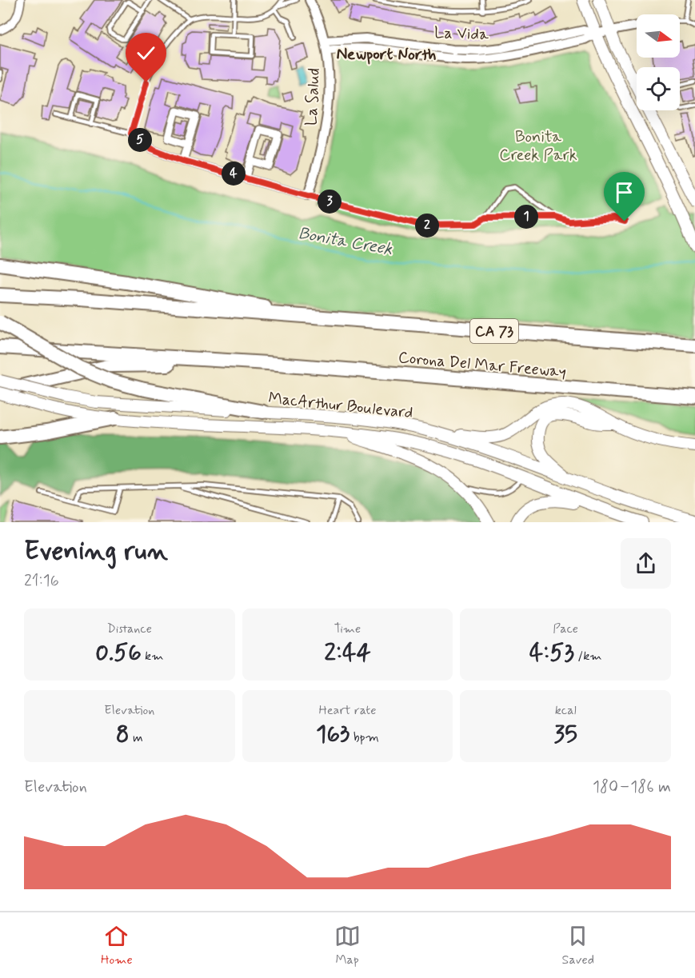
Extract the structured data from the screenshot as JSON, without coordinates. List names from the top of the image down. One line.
{"streets":{"highway":["CA 73","Corona Del Mar Freeway"],"main road":["MacArthur Boulevard"],"street":["La Vida","La Salud"]},"crossings":[["La Vida","La Salud"],["CA 73","Corona Del Mar Freeway"]],"districts":["Newport North"],"water":["Bonita Creek"],"parks":["Bonita Creek Park"],"north":"right","page":{"pins":["5","4","3","1","2"],"heading":["Evening run","21:16"],"stats":[["Distance","0.56 km"],["Time","2:44"],["Pace","4:53 /km"],["Elevation","8 m"],["Heart rate","163 bpm"],["kcal","35"]],"chart":["Elevation","180–186 m"],"tabs":["Home","Map","Saved"]}}
